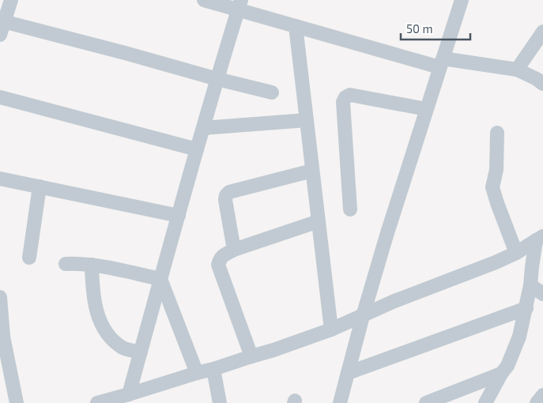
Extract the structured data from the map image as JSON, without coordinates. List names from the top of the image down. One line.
{"scale_bar":"50 m"}
